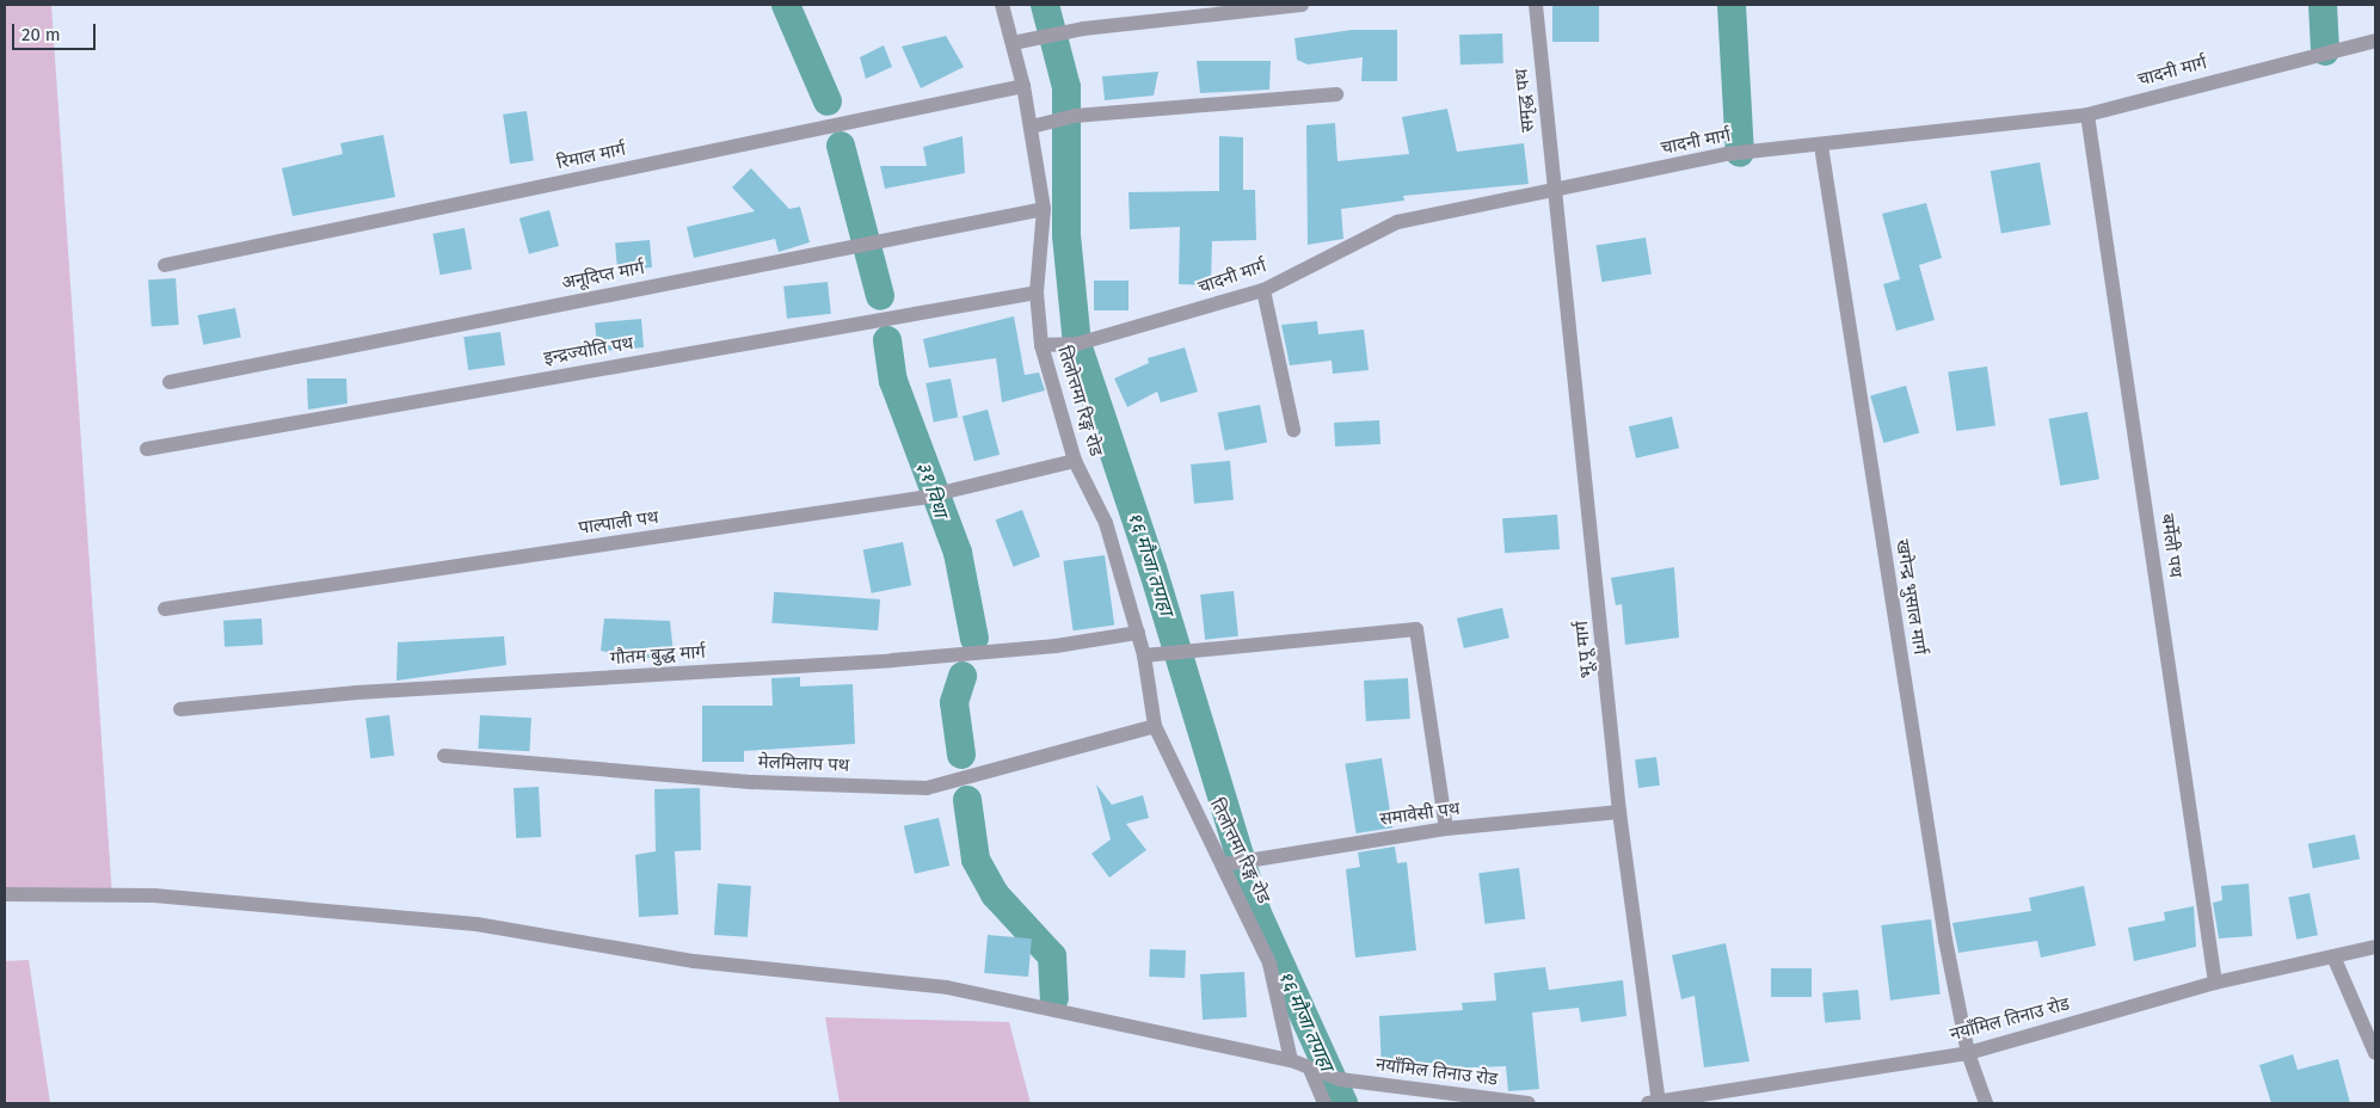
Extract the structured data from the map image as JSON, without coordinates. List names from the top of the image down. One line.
{"streets":{"street":["चादनी मार्ग","समृद्ध पथ","रिमाल मार्ग","अनूदिप्त मार्ग","इन्द्रज्योति पथ","तिलोत्तमा रिङ्ग रोड","पाल्पाली पथ","बर्मेली पथ","खगेन्द्र भुसाल मार्ग","भू.पू मार्ग","गौतम बुद्ध मार्ग","मेलमिलाप पथ","समावेसी पथ","नयाँमिल तिनाउ रोड"]},"crossings":[["चादनी मार्ग","समृद्ध पथ"],["चादनी मार्ग","तिलोत्तमा रिङ्ग रोड"],["चादनी मार्ग","बर्मेली पथ"],["चादनी मार्ग","खगेन्द्र भुसाल मार्ग"],["चादनी मार्ग","भू.पू मार्ग"],["समृद्ध पथ","भू.पू मार्ग"],["रिमाल मार्ग","तिलोत्तमा रिङ्ग रोड"],["अनूदिप्त मार्ग","तिलोत्तमा रिङ्ग रोड"],["इन्द्रज्योति पथ","तिलोत्तमा रिङ्ग रोड"],["तिलोत्तमा रिङ्ग रोड","पाल्पाली पथ"],["तिलोत्तमा रिङ्ग रोड","गौतम बुद्ध मार्ग"],["तिलोत्तमा रिङ्ग रोड","मेलमिलाप पथ"],["तिलोत्तमा रिङ्ग रोड","समावेसी पथ"],["तिलोत्तमा रिङ्ग रोड","नयाँमिल तिनाउ रोड"],["बर्मेली पथ","नयाँमिल तिनाउ रोड"],["खगेन्द्र भुसाल मार्ग","नयाँमिल तिनाउ रोड"],["भू.पू मार्ग","समावेसी पथ"],["भू.पू मार्ग","नयाँमिल तिनाउ रोड"]],"water":["३१ विधा","१६ मौजा तपाहा"],"scale_bar":"20 m"}
